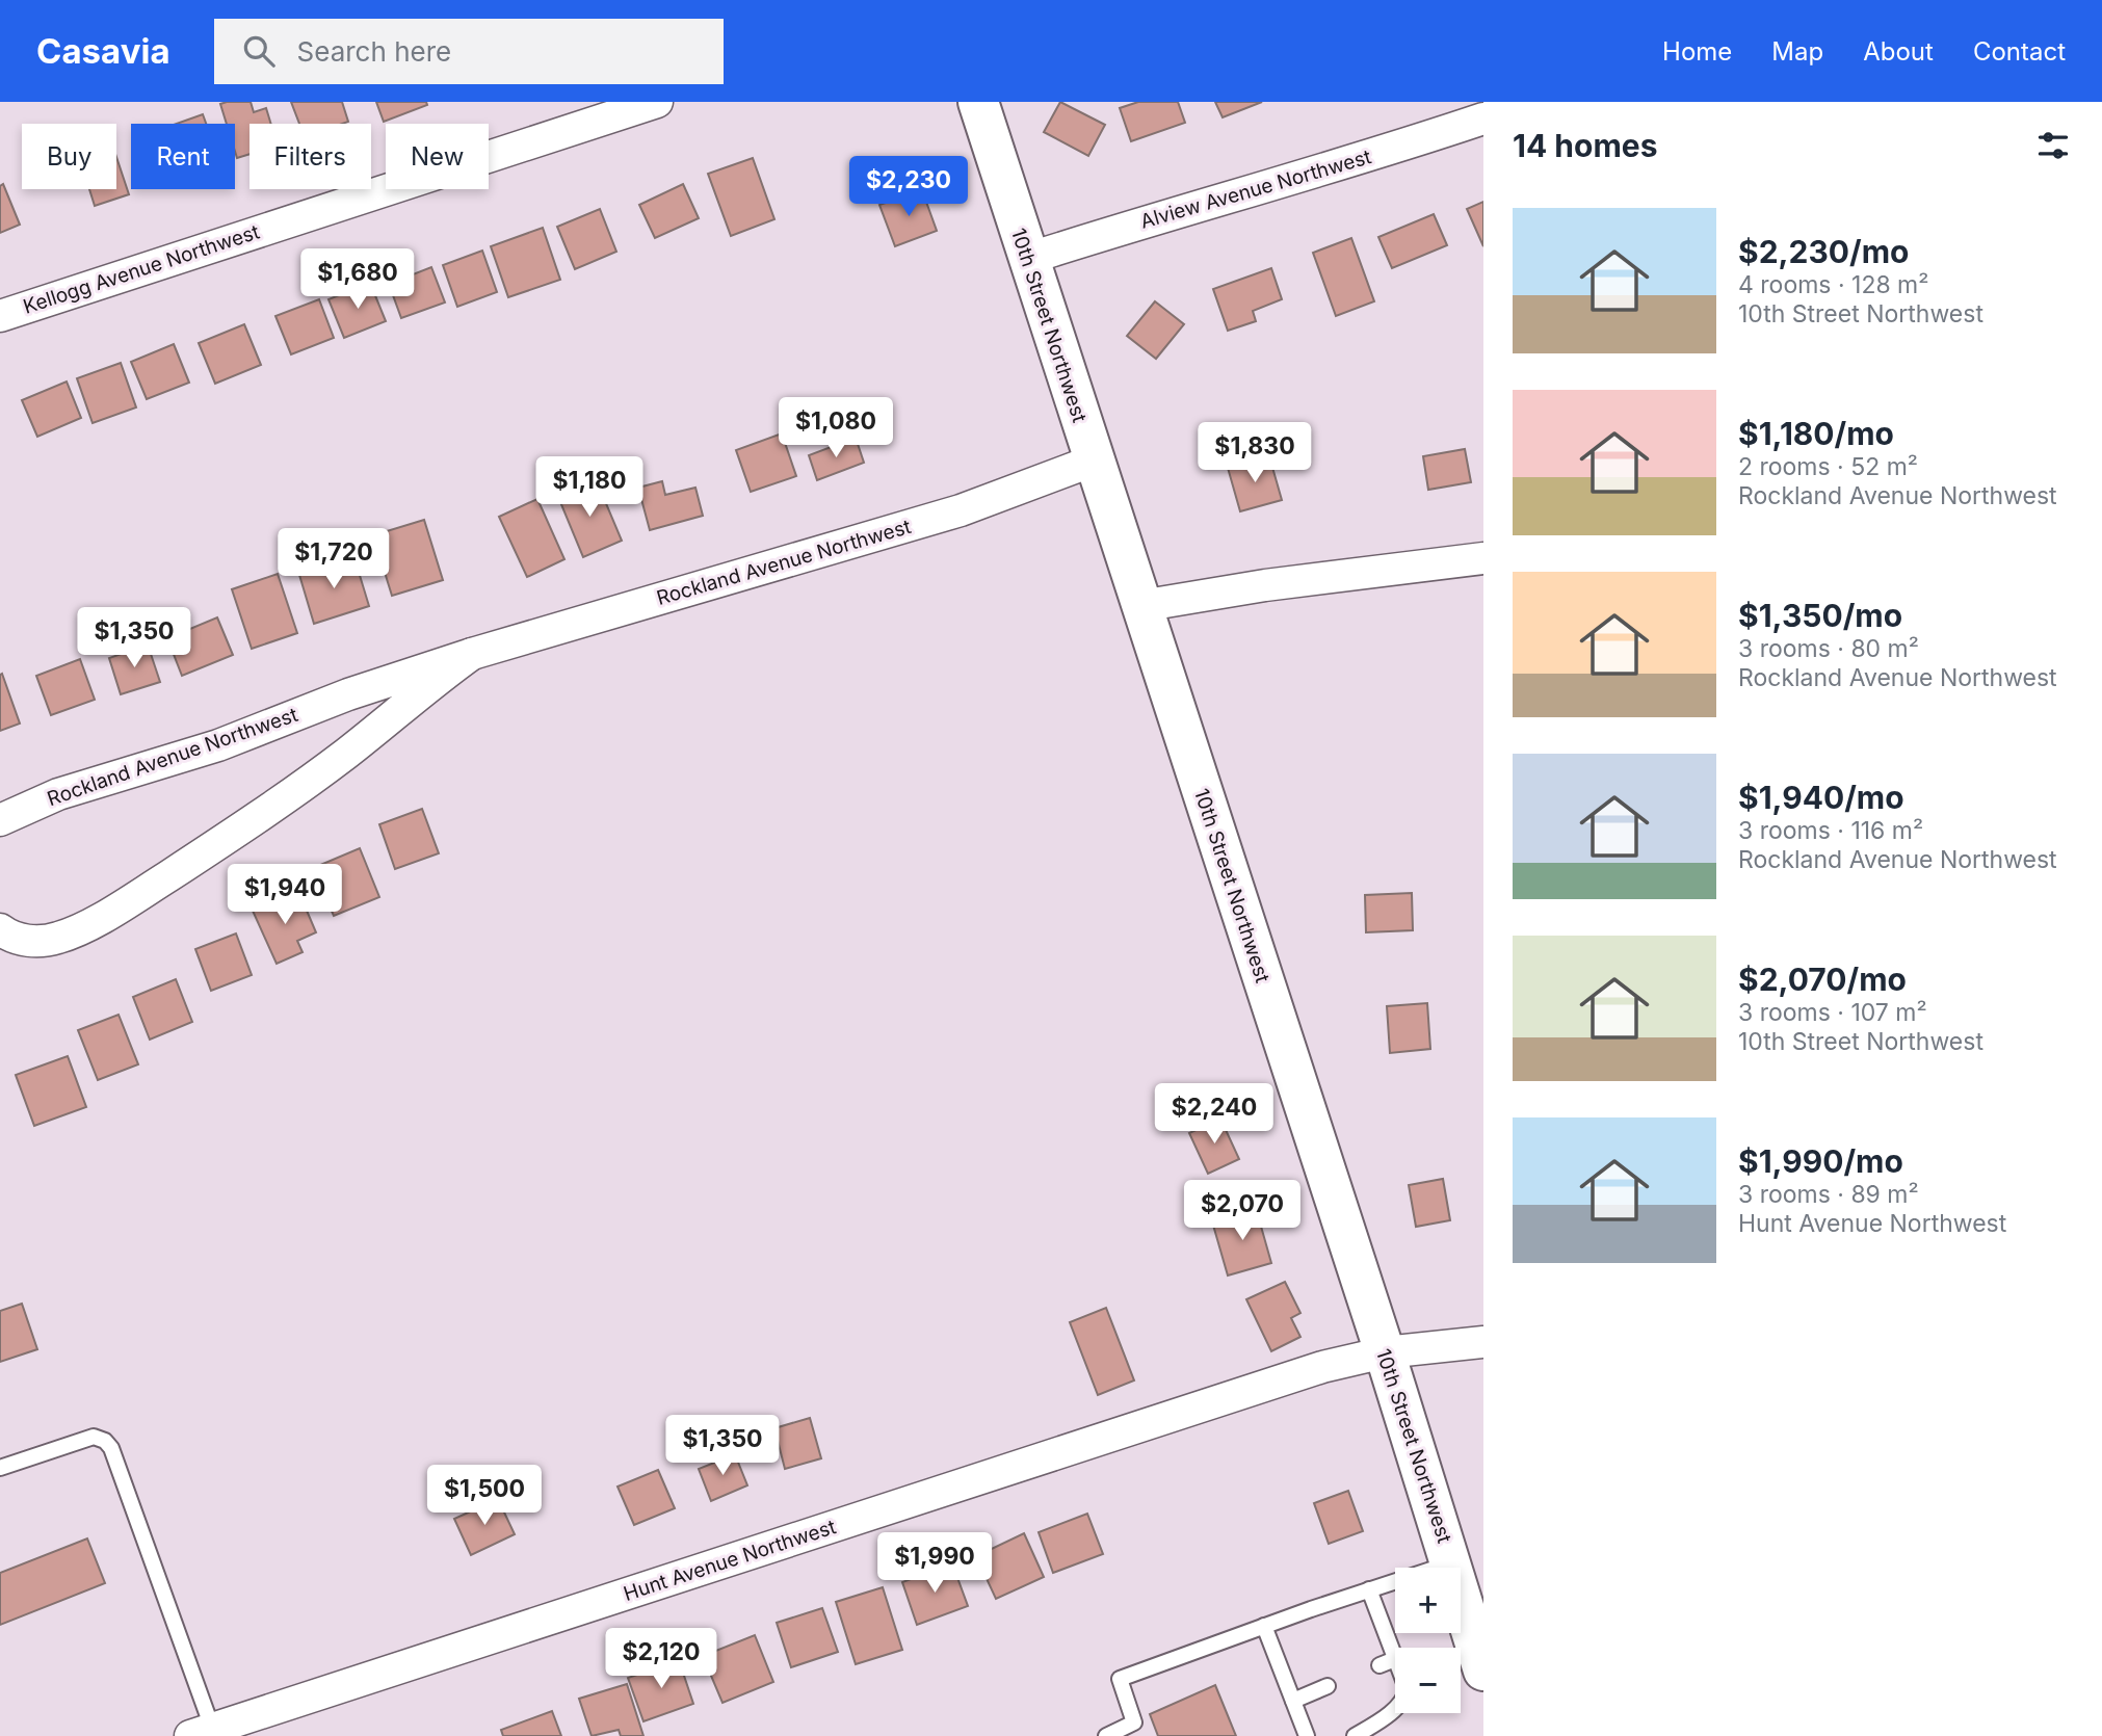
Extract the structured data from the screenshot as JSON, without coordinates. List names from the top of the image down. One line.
{"streets":{"main road":["10th Street Northwest"],"street":["Alview Avenue Northwest","Kellogg Avenue Northwest","Rockland Avenue Northwest","Hunt Avenue Northwest"]},"crossings":[["Alview Avenue Northwest","10th Street Northwest"],["10th Street Northwest","Rockland Avenue Northwest"],["10th Street Northwest","Hunt Avenue Northwest"]],"page":{"header":"Casavia","search":"Search here","nav":["Home","Map","About","Contact"],"heading":"14 homes","chip":["Buy","Rent","Filters","New"],"price":["$2,230","$1,680","$1,080","$1,830","$1,180","$1,720","$1,350","$1,940","$2,240","$2,070","$1,350","$1,500","$1,990","$2,120"],"list":[{"name":"$2,230/mo","note":"4 rooms · 128 m² · 10th Street Northwest"},{"name":"$1,180/mo","note":"2 rooms · 52 m² · Rockland Avenue Northwest"},{"name":"$1,350/mo","note":"3 rooms · 80 m² · Rockland Avenue Northwest"},{"name":"$1,940/mo","note":"3 rooms · 116 m² · Rockland Avenue Northwest"},{"name":"$2,070/mo","note":"3 rooms · 107 m² · 10th Street Northwest"},{"name":"$1,990/mo","note":"3 rooms · 89 m² · Hunt Avenue Northwest"}],"map_buttons":["+","−"]}}
